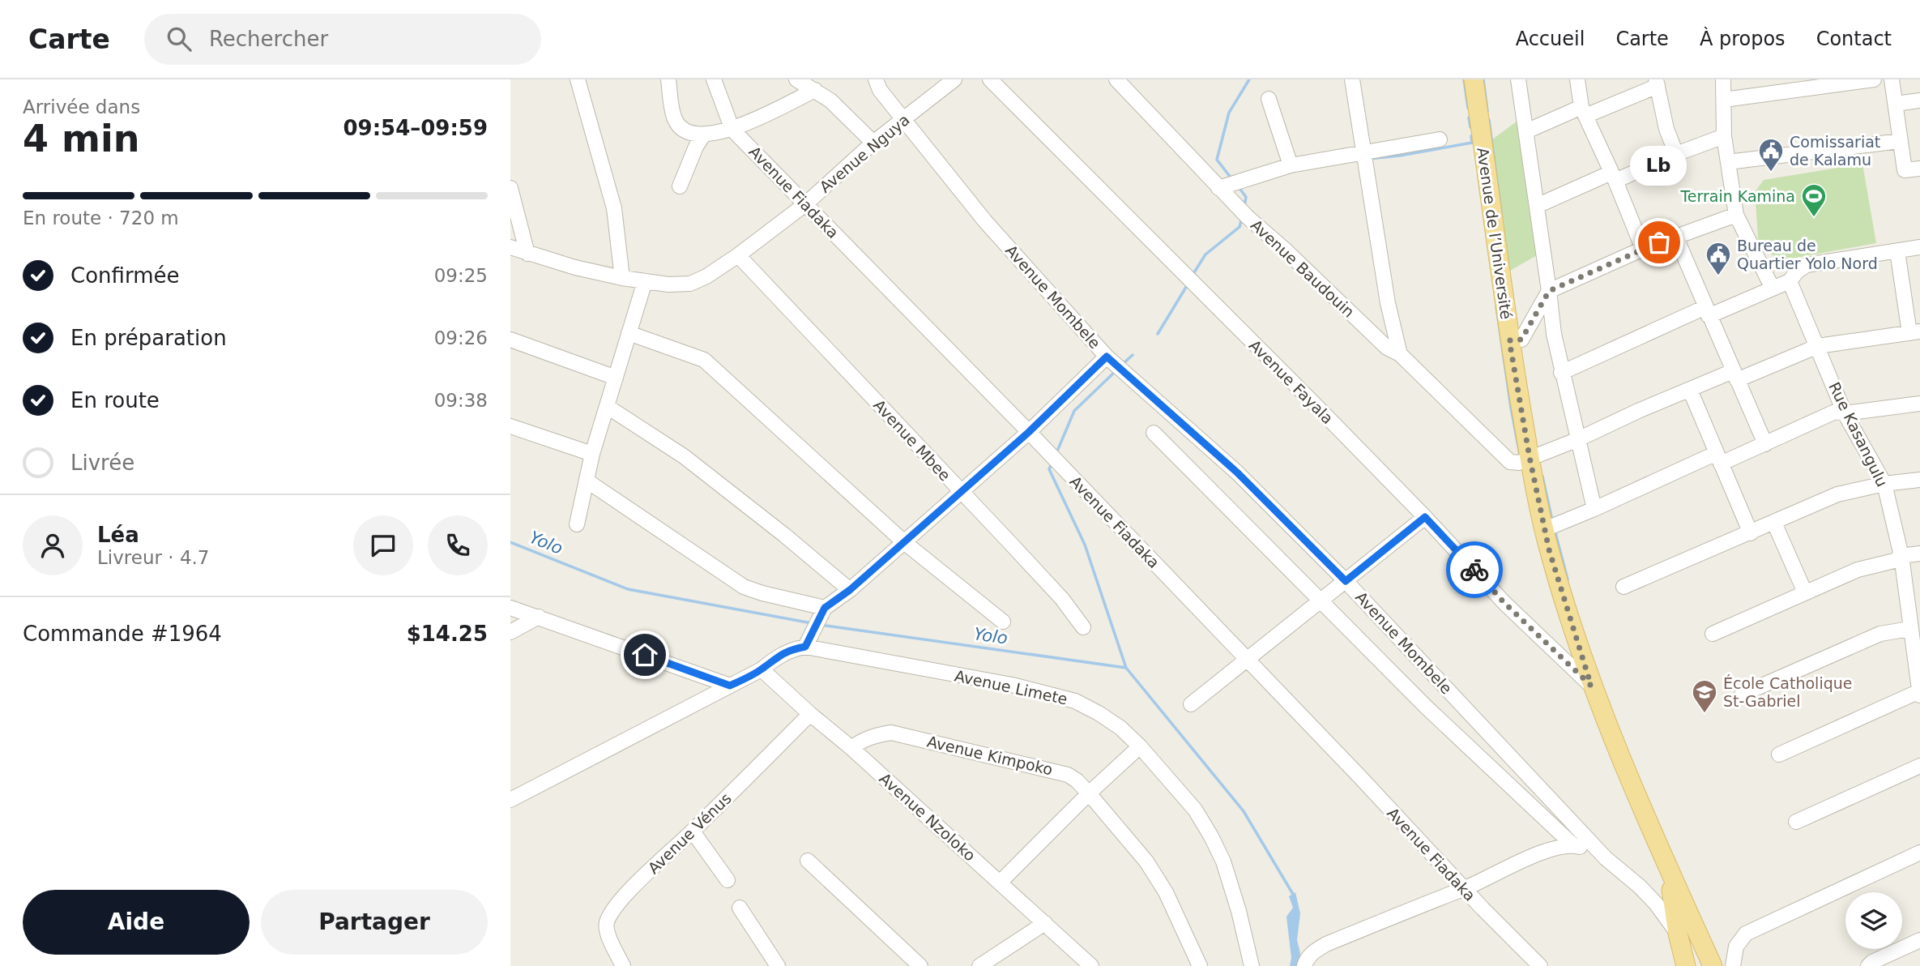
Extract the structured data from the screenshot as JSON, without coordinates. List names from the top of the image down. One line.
{"streets":{"main road":["Avenue de l’Université"],"street":["Avenue Nguya","Avenue Fiadaka","Avenue Baudouin","Avenue Mombele","Avenue Fayala","Rue Kasangulu","Avenue Mbee","Avenue Limete","Avenue Kimpoko","Avenue Nzoloko","Avenue Vénus"]},"crossings":[["Avenue Nguya","Avenue Fiadaka"],["Avenue Nguya","Avenue Mombele"],["Avenue Nguya","Avenue Mbee"],["Avenue de l’Université","Avenue Baudouin"],["Avenue de l’Université","Avenue Mombele"],["Avenue de l’Université","Avenue Fayala"],["Avenue Limete","Avenue Nzoloko"],["Avenue Kimpoko","Avenue Nzoloko"],["Avenue Nzoloko","Avenue Vénus"]],"water":["Yolo"],"places":{"public building":["Comissariat de Kalamu","Bureau de Quartier Yolo Nord"],"sports":["Terrain Kamina"],"other":["Lb"],"school or university":["École Catholique St-Gabriel"]},"page":{"header":"Carte","search":"Rechercher","nav":["Accueil","Carte","À propos","Contact"],"heading":["4 min","Arrivée dans","09:54–09:59"],"panel":["Léa","Livreur · 4.7","Commande #1964","$14.25"],"bubble":"Lb","bar":"En route · 720 m","list":[["Confirmée","09:25"],["En préparation","09:26"],["En route","09:38"],"Livrée"],"buttons":["Aide","Partager"]}}
